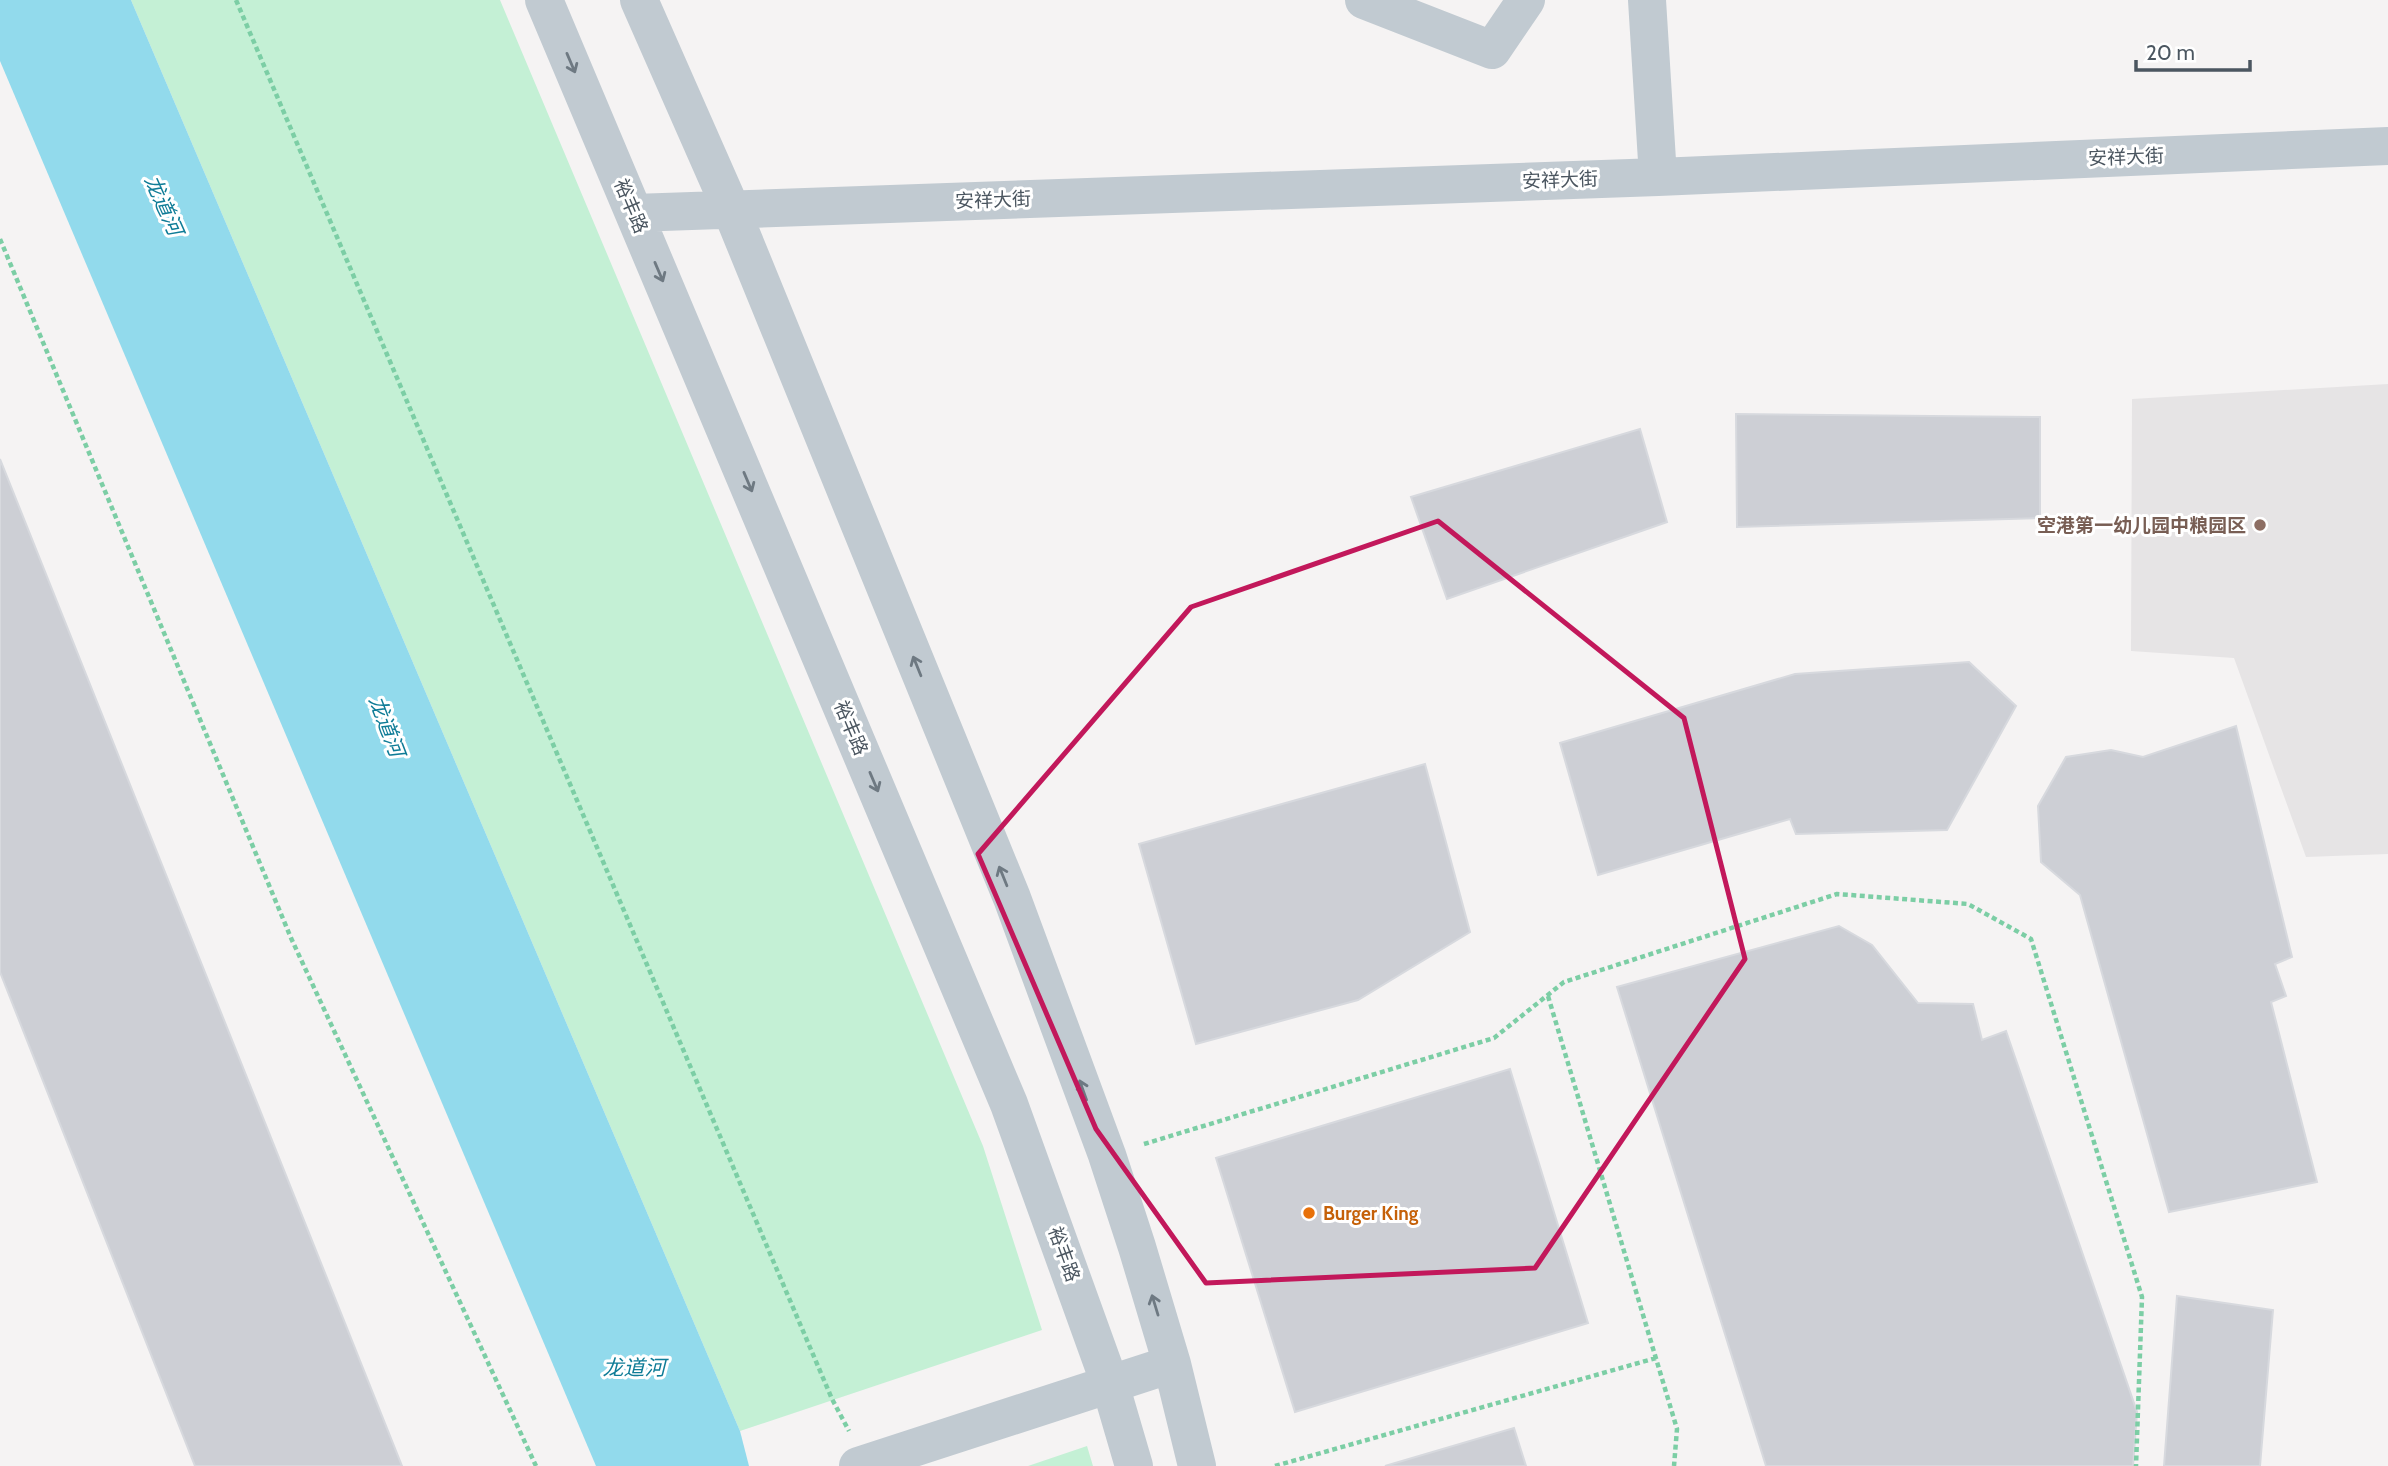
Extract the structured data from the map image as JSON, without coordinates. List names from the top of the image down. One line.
{"streets":{"street":["安祥大街","裕丰路"]},"crossings":[["安祥大街","裕丰路"]],"water":["龙道河"],"places":["空港第一幼儿园中粮园区","Burger King"],"scale_bar":"20 m"}
